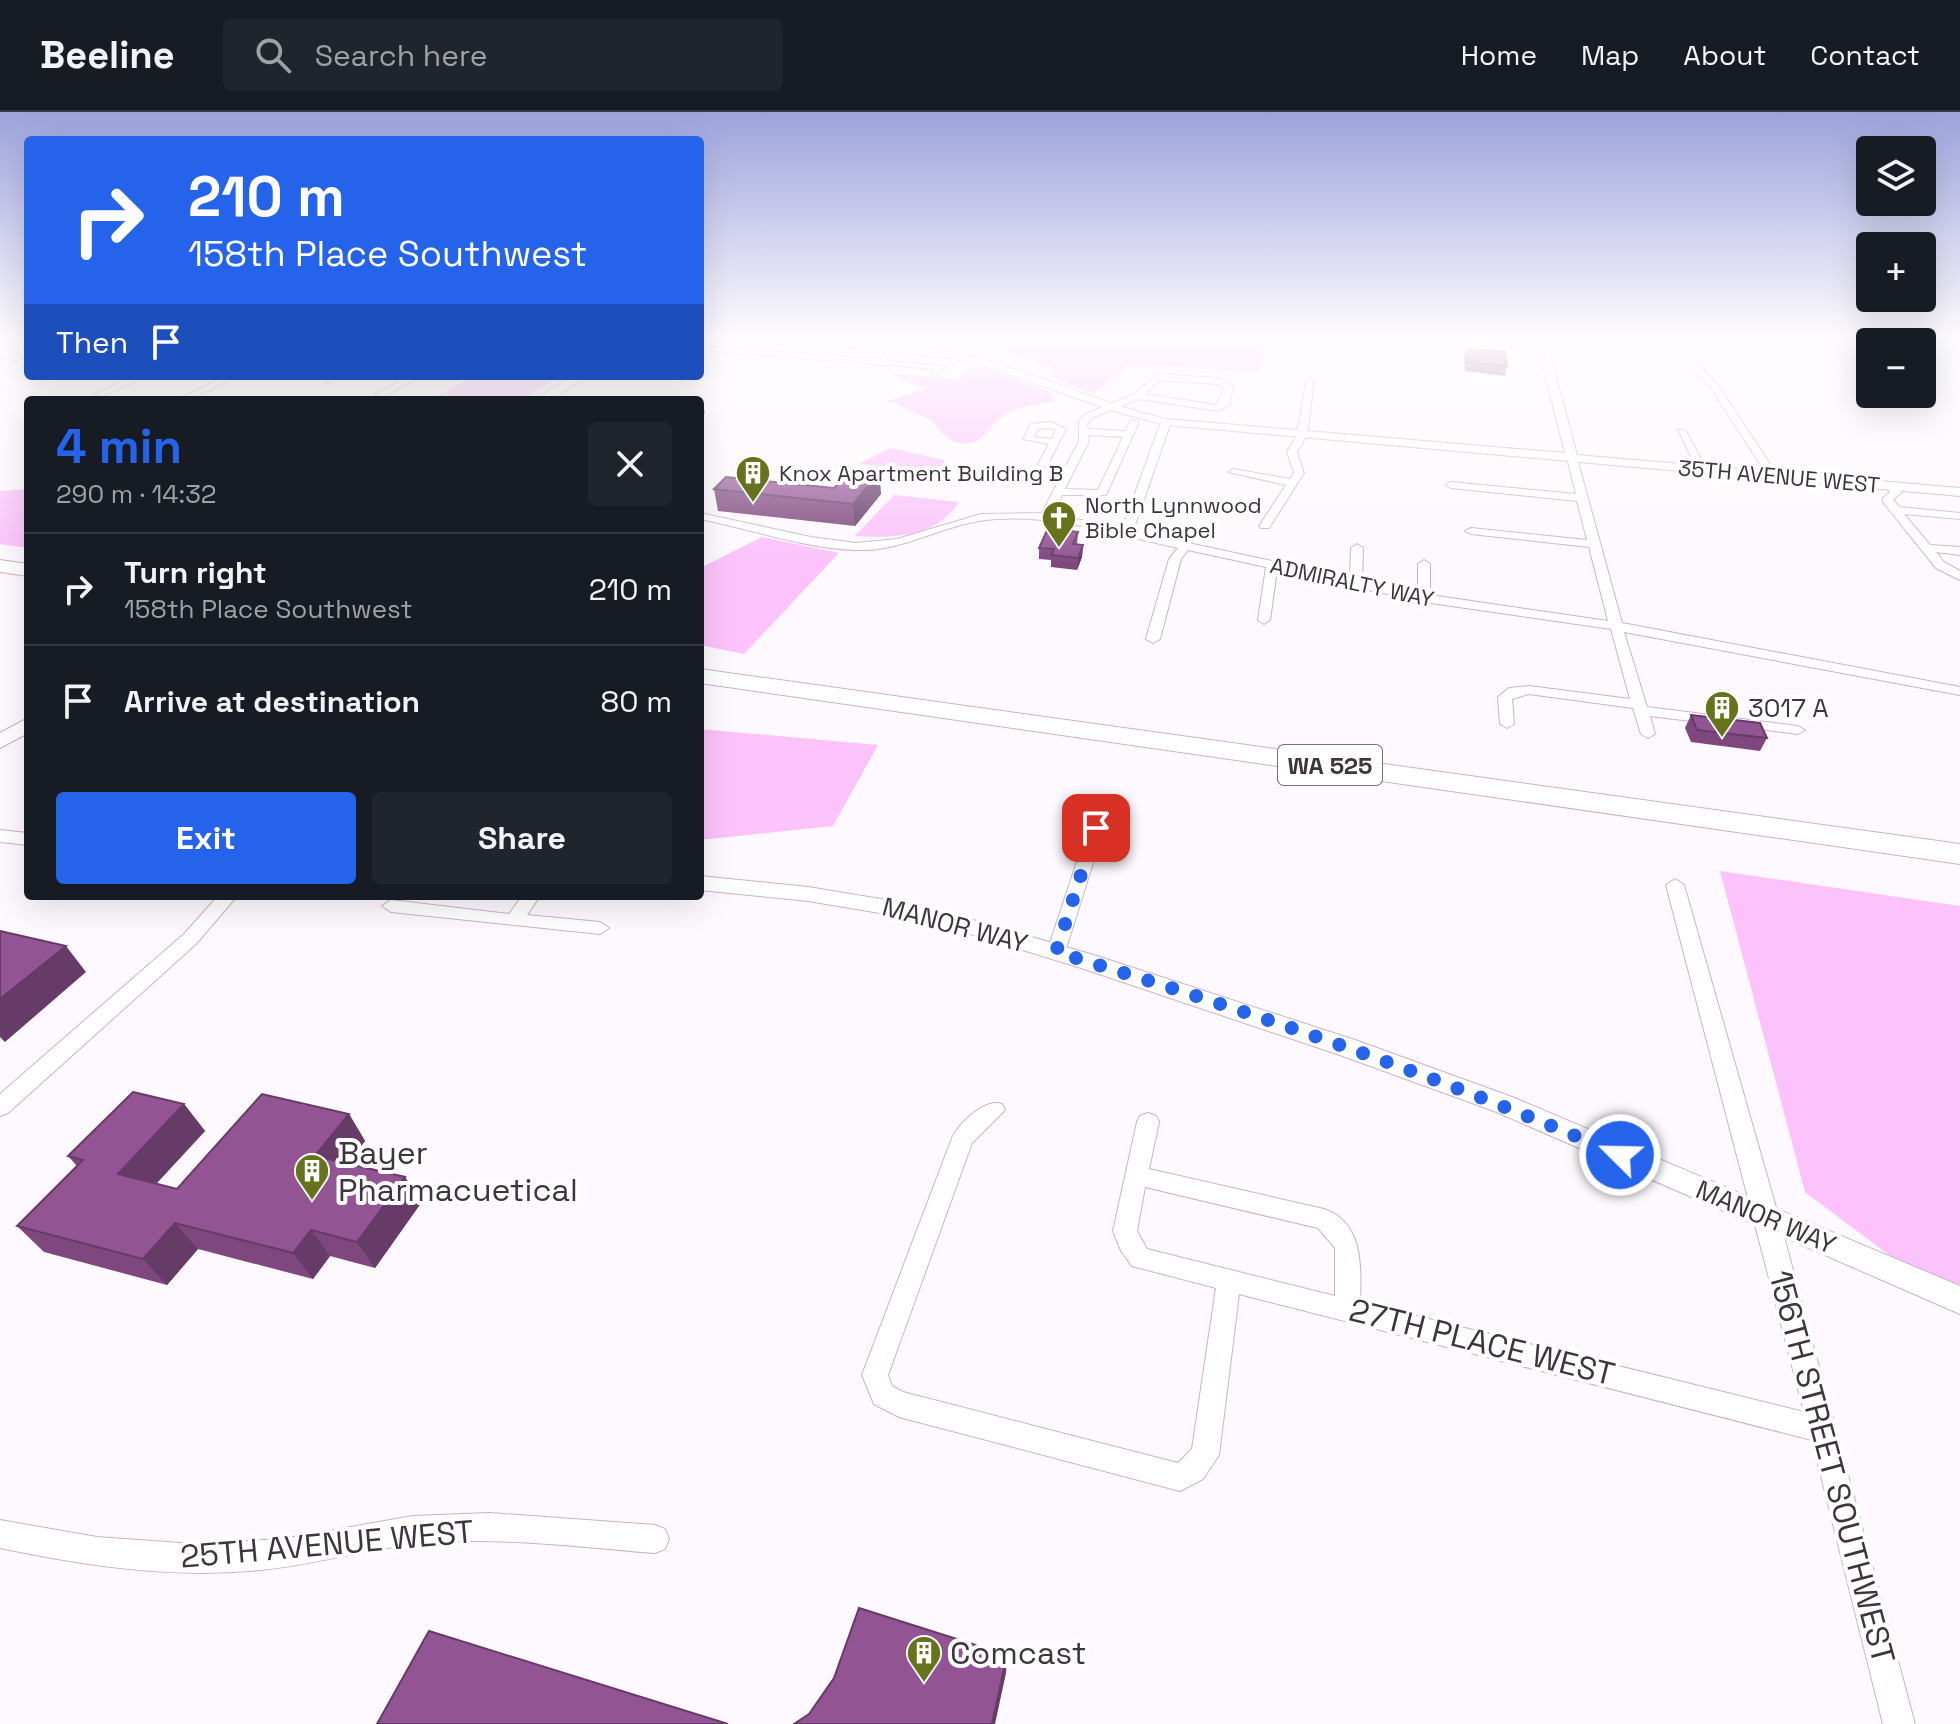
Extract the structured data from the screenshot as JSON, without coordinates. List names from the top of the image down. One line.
{"streets":{"highway":["WA 525"],"street":["35TH AVENUE WEST","ADMIRALTY WAY","MANOR WAY","27TH PLACE WEST","156TH STREET SOUTHWEST","25TH AVENUE WEST"]},"crossings":[["MANOR WAY","156TH STREET SOUTHWEST"],["27TH PLACE WEST","156TH STREET SOUTHWEST"]],"places":{"building":["Knox Apartment Building B","3017 A","Bayer Pharmacuetical","Comcast"],"church":["North Lynnwood Bible Chapel"]},"page":{"header":"Beeline","search":"Search here","nav":["Home","Map","About","Contact"],"map_buttons":["+","−"],"turn":["210 m","158th Place Southwest"],"then":"Then","heading":["4 min","290 m · 14:32"],"list":[{"name":"Turn right","note":"158th Place Southwest","value":"210 m"},{"name":"Arrive at destination","value":"80 m"}],"buttons":["Exit","Share"]}}
